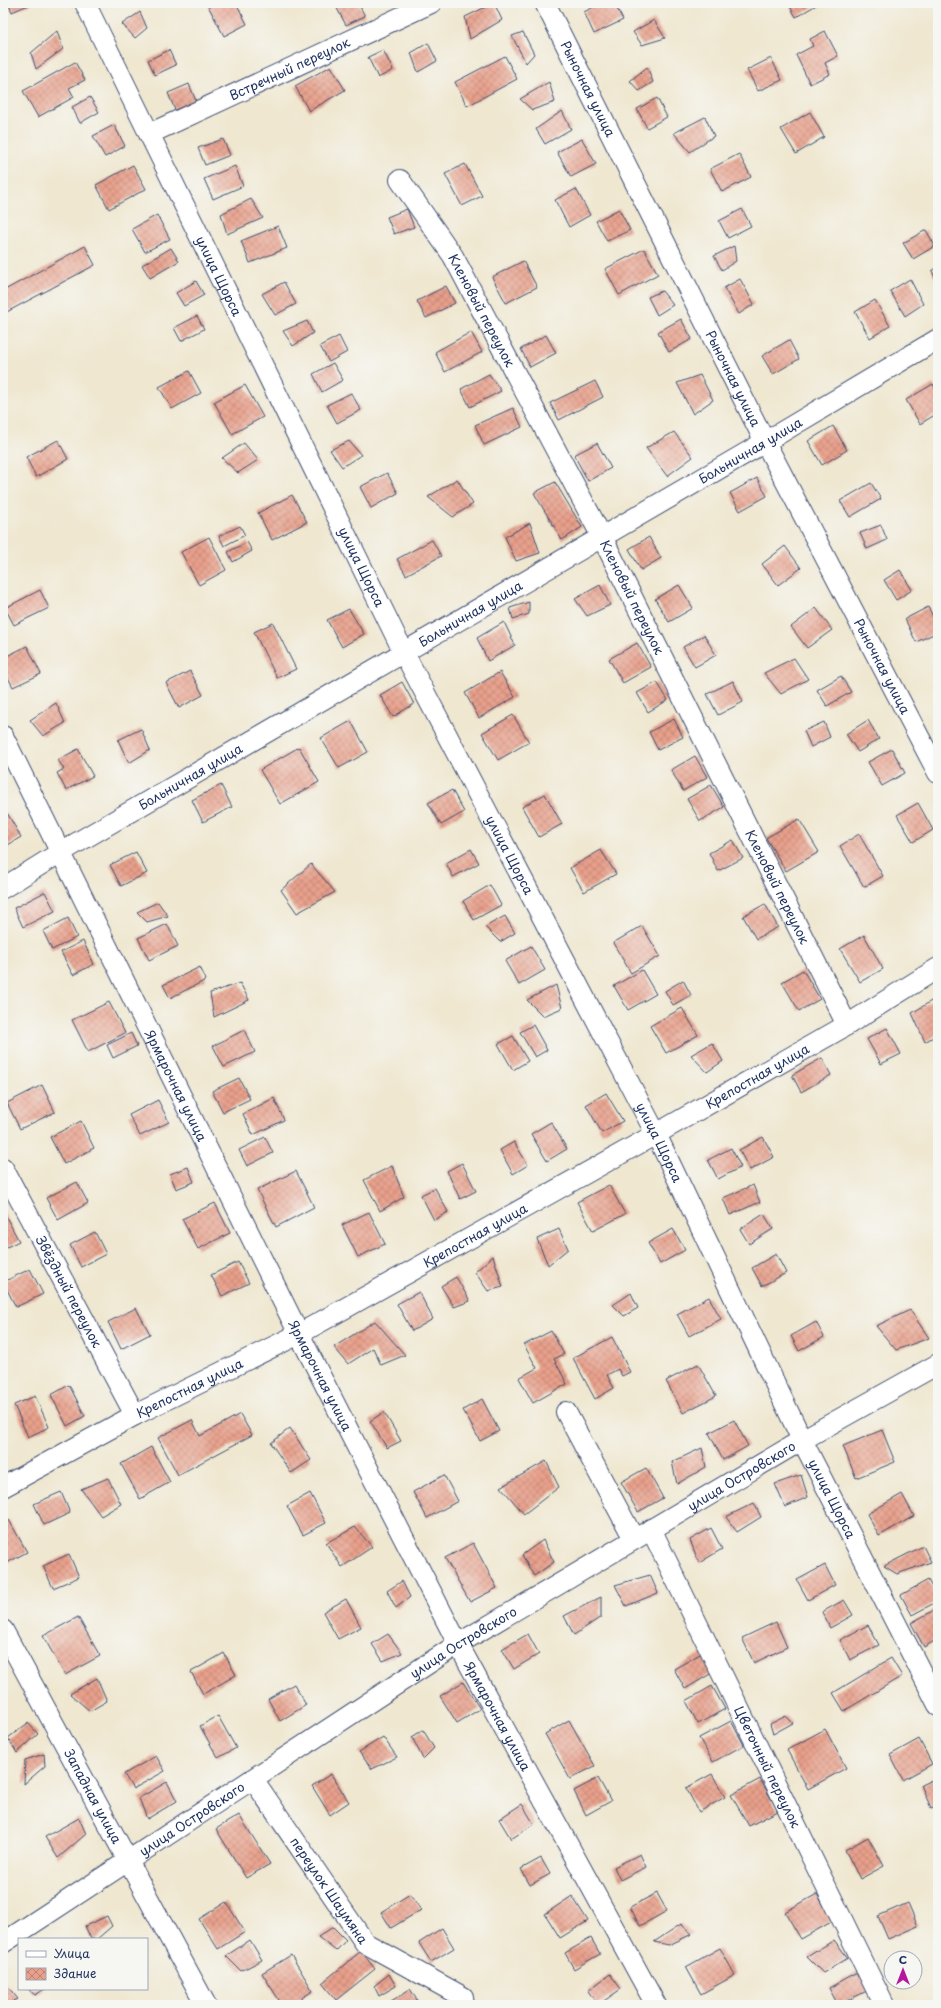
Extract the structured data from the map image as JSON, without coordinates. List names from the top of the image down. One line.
{"streets":{"street":["Встречный переулок","Рыночная улица","улица Щорса","Кленовый переулок","Больничная улица","Крепостная улица","Ярмарочная улица","Звёздный переулок","улица Островского","Цветочный переулок","Западная улица","переулок Шаумяна"]},"crossings":[["Встречный переулок","улица Щорса"],["Рыночная улица","Больничная улица"],["улица Щорса","Больничная улица"],["улица Щорса","Крепостная улица"],["улица Щорса","улица Островского"],["Кленовый переулок","Больничная улица"],["Кленовый переулок","Крепостная улица"],["Больничная улица","Ярмарочная улица"],["Крепостная улица","Ярмарочная улица"],["Крепостная улица","Звёздный переулок"],["Ярмарочная улица","улица Островского"],["улица Островского","Цветочный переулок"],["улица Островского","Западная улица"],["улица Островского","переулок Шаумяна"]],"legend":["Улица","Здание"],"north":"top"}
